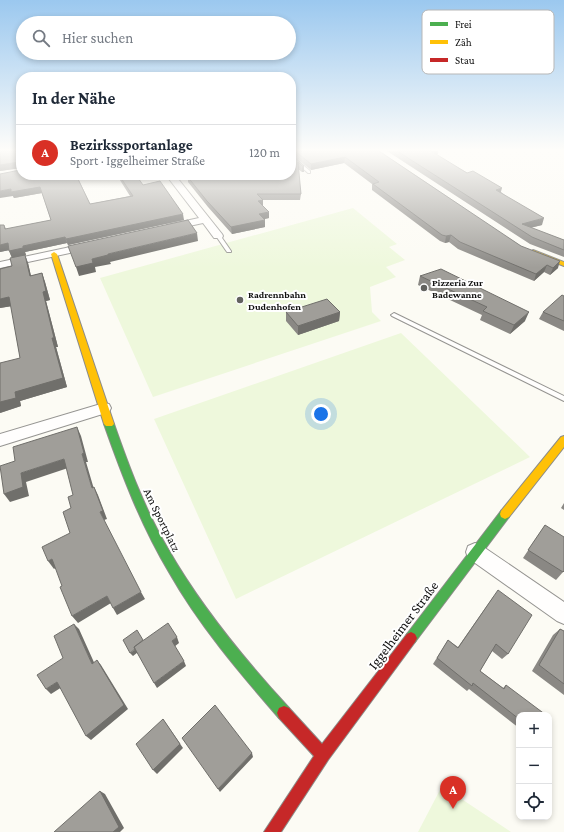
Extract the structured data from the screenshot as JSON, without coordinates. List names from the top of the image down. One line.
{"streets":{"street":["Am Sportplatz","Iggelheimer Straße"]},"crossings":[["Am Sportplatz","Iggelheimer Straße"]],"places":["Pizzeria Zur Badewanne","Radrennbahn Dudenhofen"],"legend":["Frei","Zäh","Stau"],"page":{"search":"Hier suchen","heading":"In der Nähe","list":[{"mark":"A","name":"Bezirkssportanlage","note":"Sport · Iggelheimer Straße","value":"120 m"}],"map_buttons":["+","−"],"pins":"A"}}
